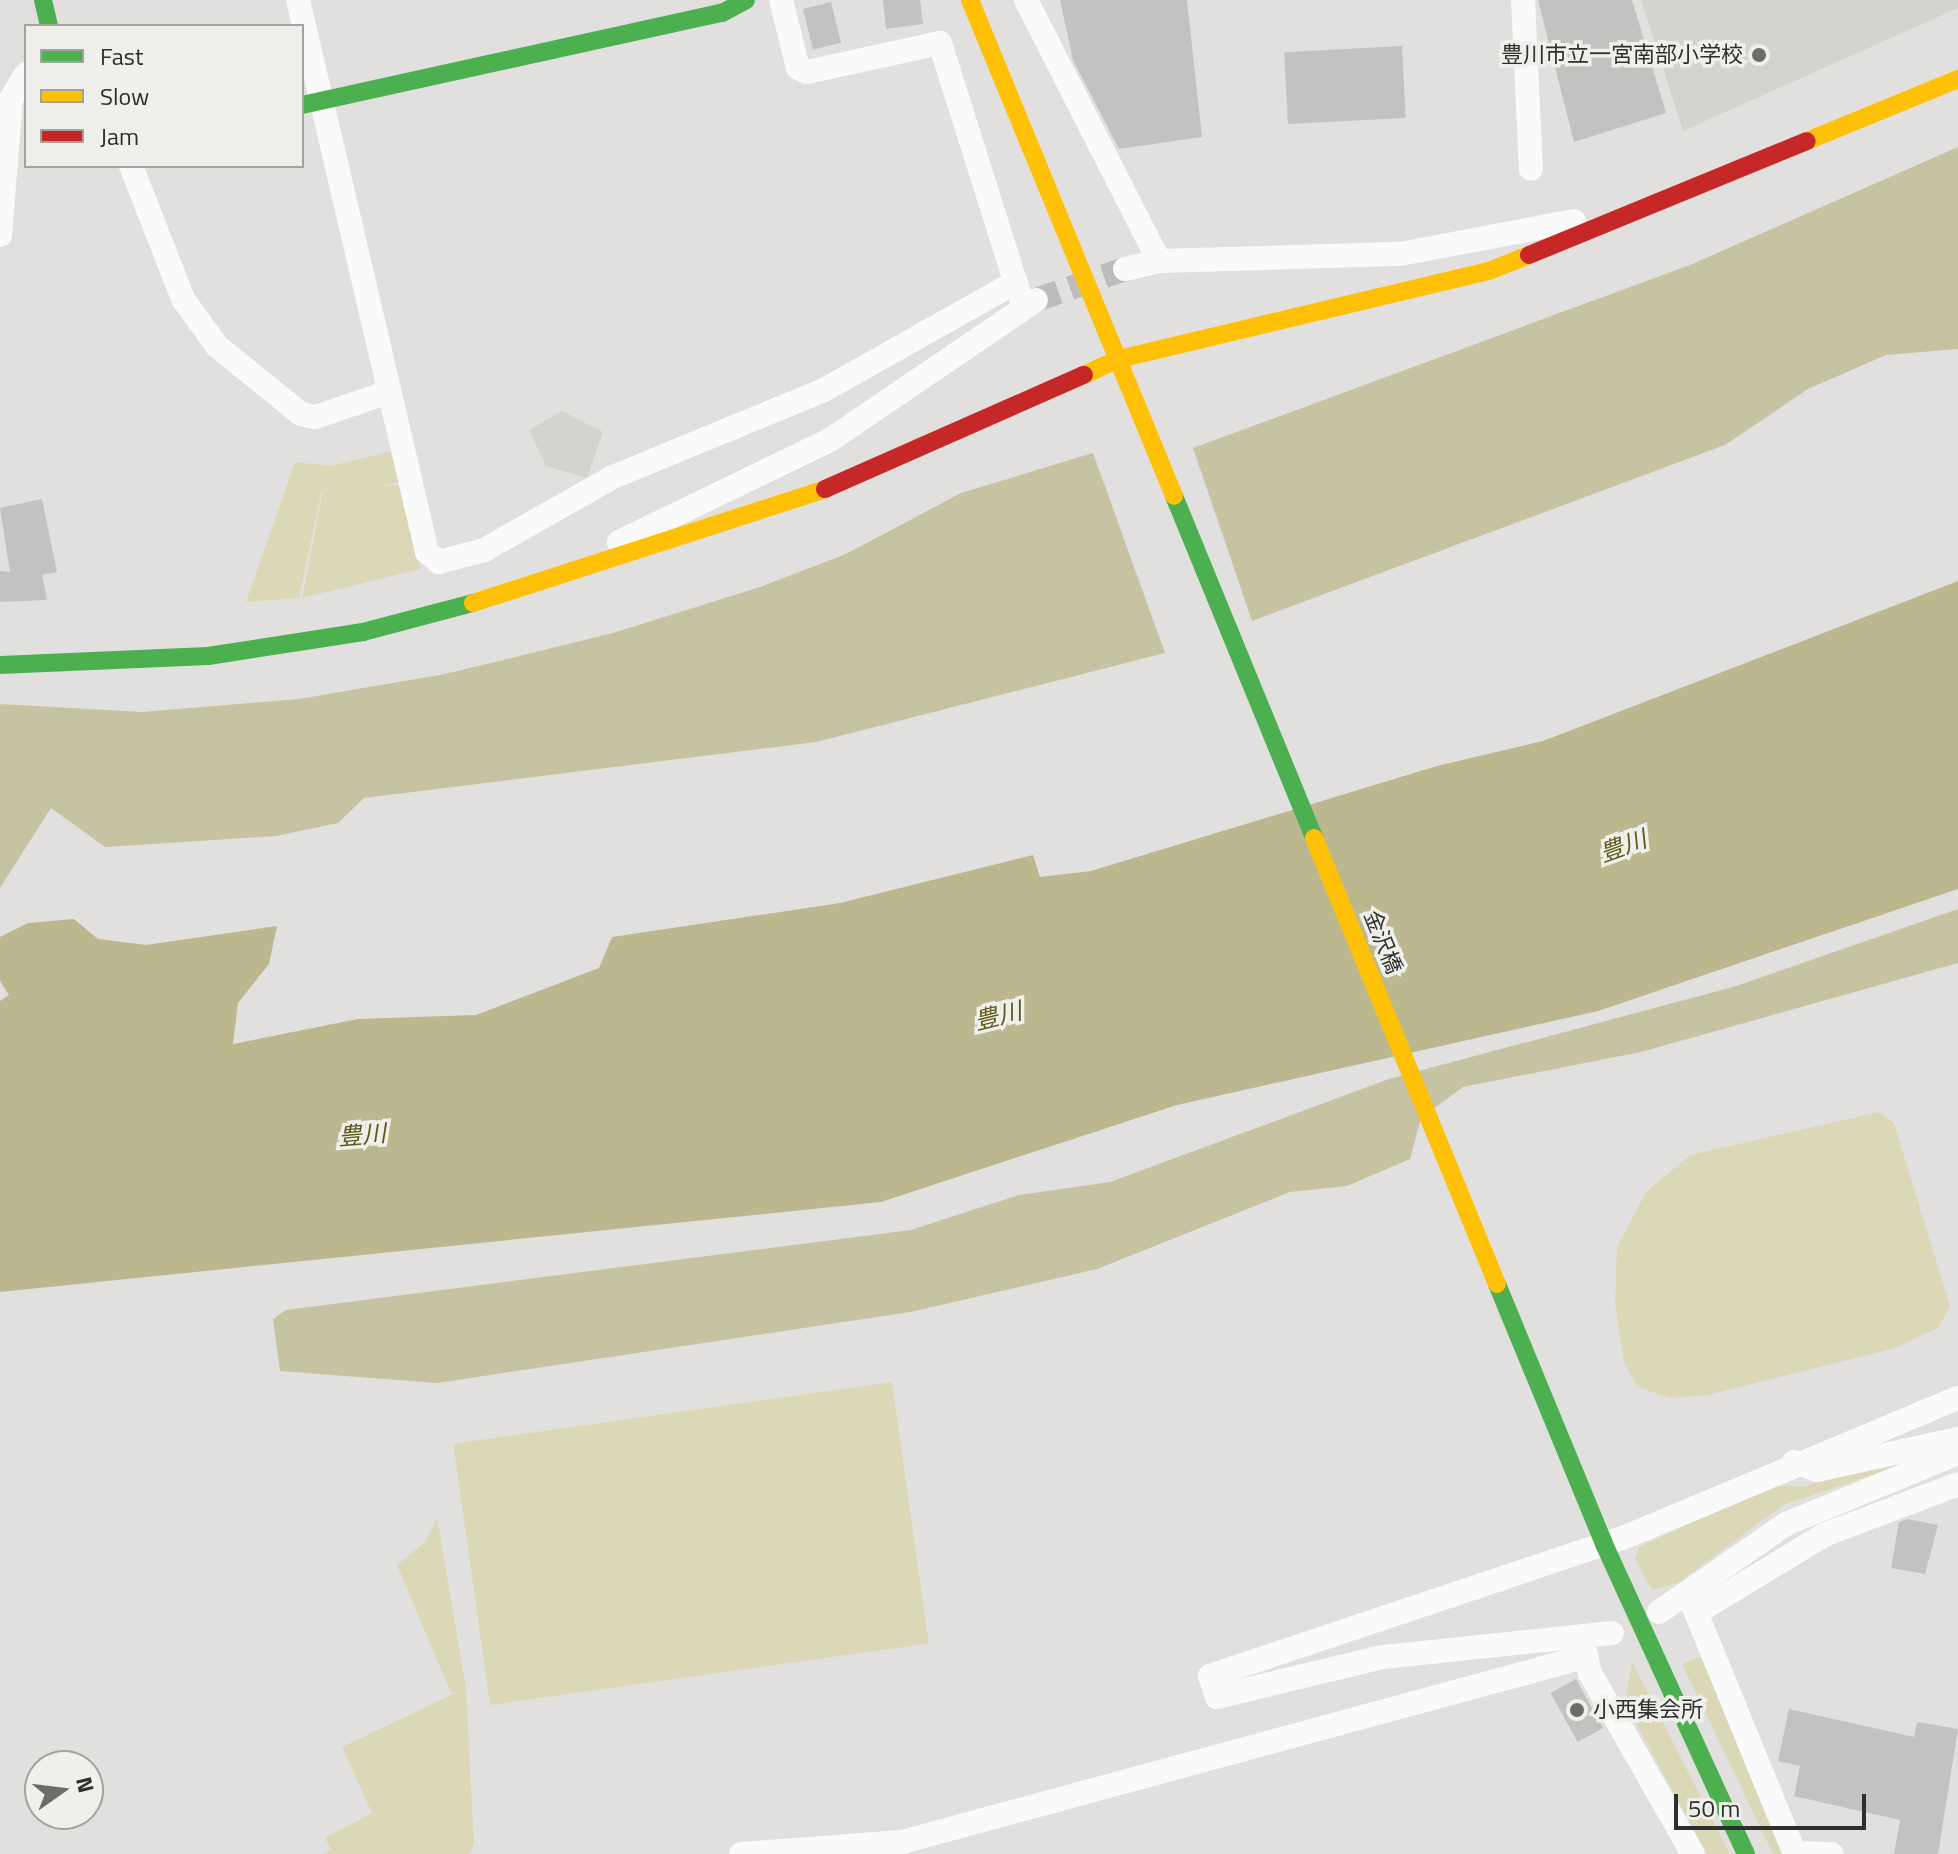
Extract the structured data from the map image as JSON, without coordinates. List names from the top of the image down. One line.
{"streets":{"street":["金沢橋"]},"water":["豊川"],"places":["豊川市立一宮南部小学校","小西集会所"],"legend":["Fast","Slow","Jam"],"scale_bar":"50 m","north":"right"}
